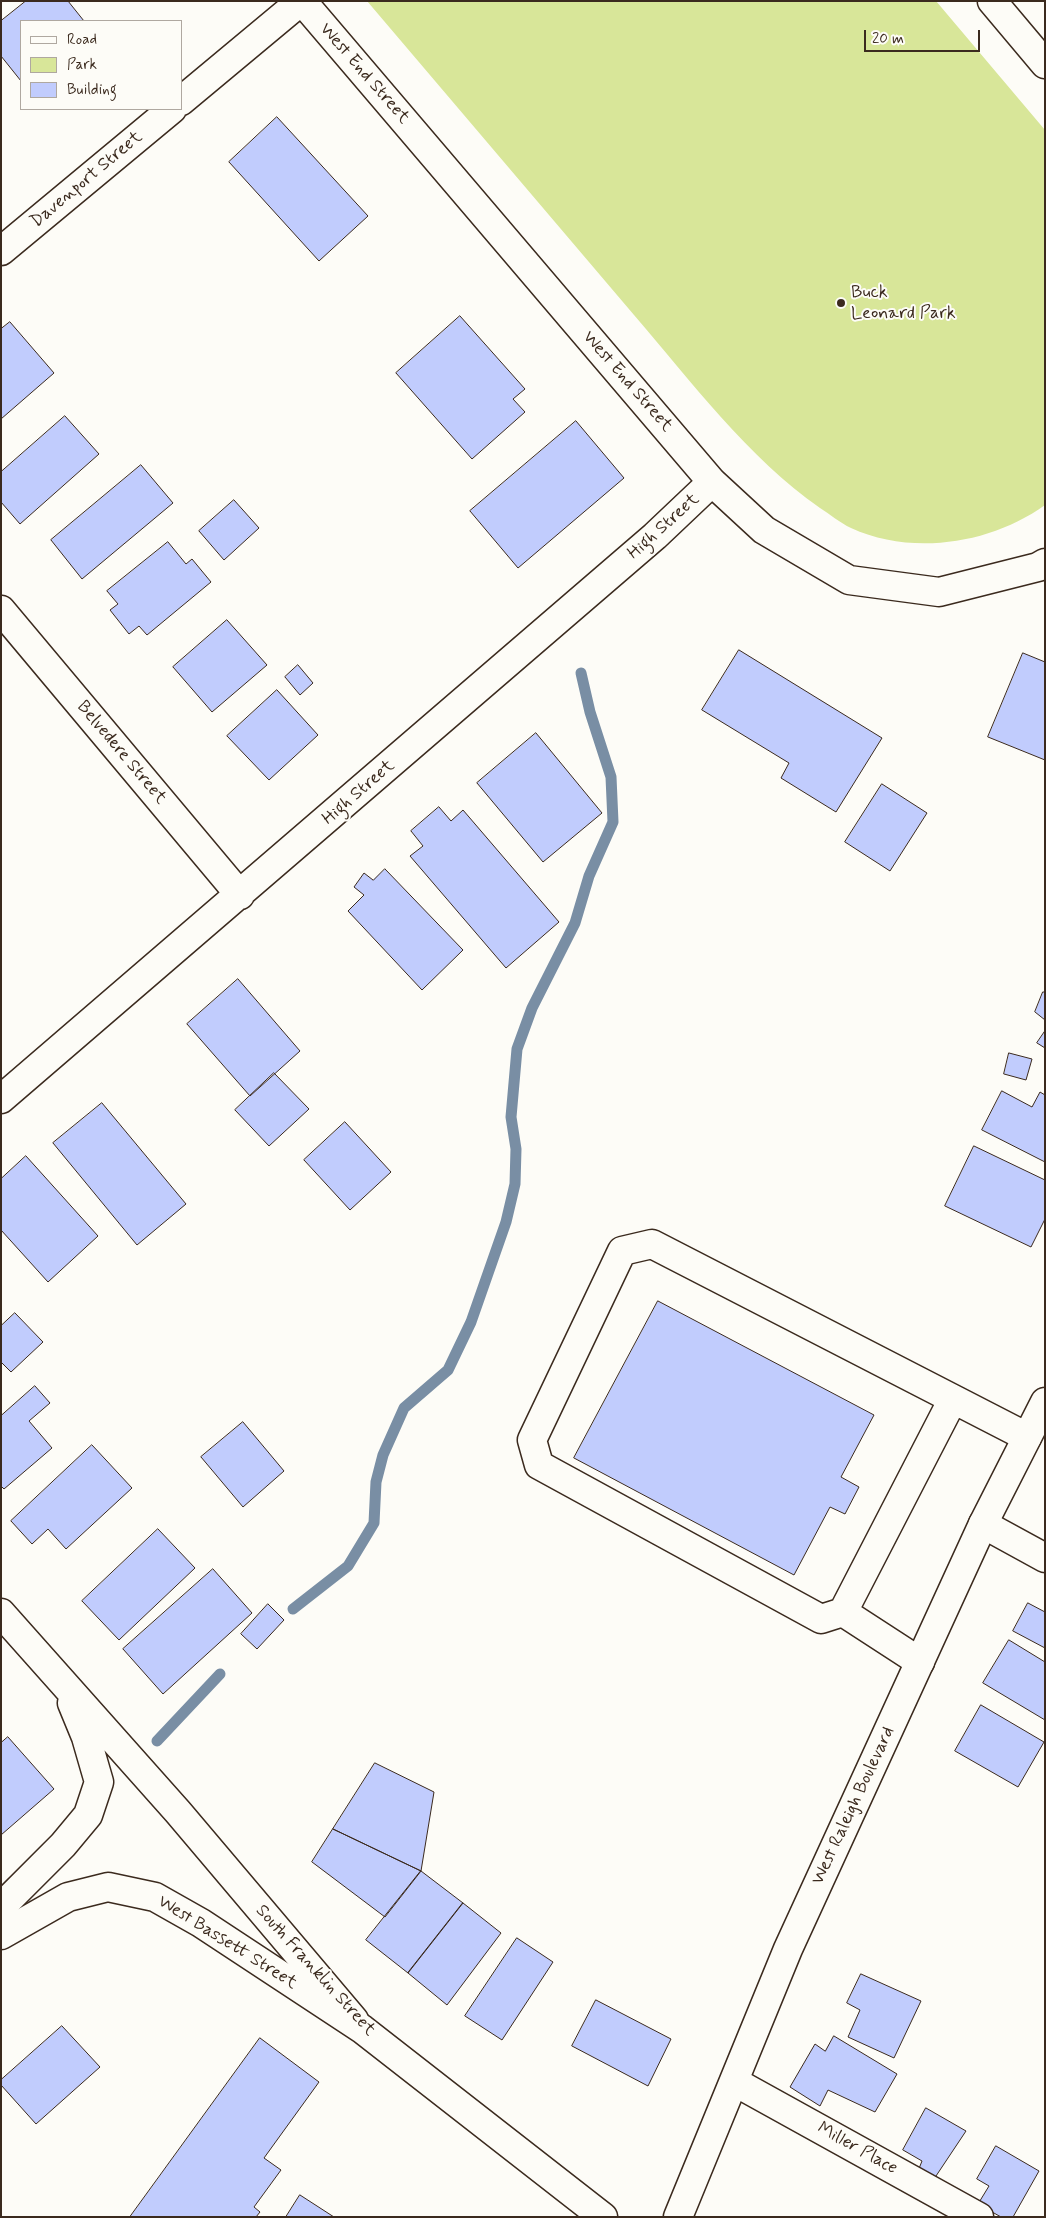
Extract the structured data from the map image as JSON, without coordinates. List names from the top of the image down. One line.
{"streets":{"street":["West End Street","Davenport Street","High Street","Belvedere Street","West Raleigh Boulevard","West Bassett Street","South Franklin Street","Miller Place"]},"crossings":[["West End Street","High Street"],["High Street","Belvedere Street"],["West Raleigh Boulevard","Miller Place"],["West Bassett Street","South Franklin Street"]],"places":["Buck Leonard Park"],"legend":["Road","Park","Building"],"scale_bar":"20 m"}
